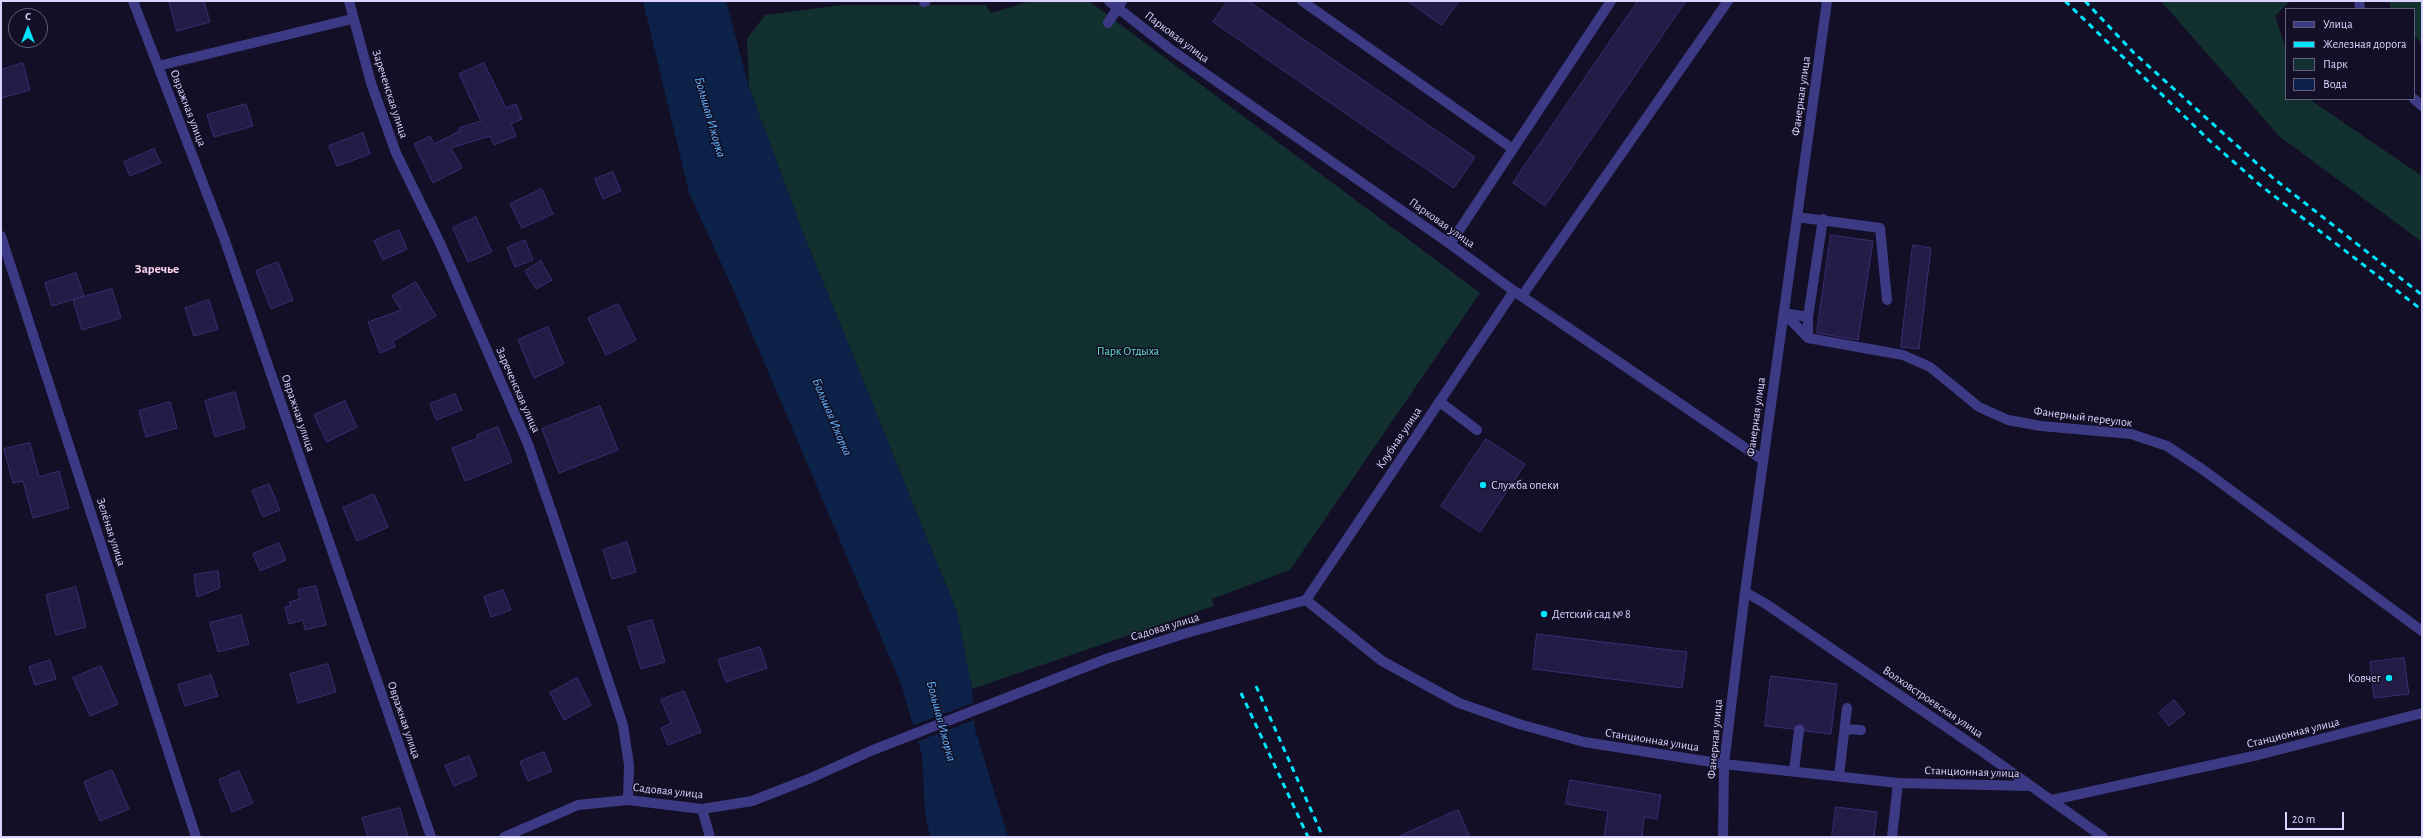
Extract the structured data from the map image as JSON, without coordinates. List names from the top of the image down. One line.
{"streets":{"street":["Парковая улица","Зареченская улица","Фанерная улица","Овражная улица","Фанерный переулок","Клубная улица","Зелёная улица","Садовая улица","Волховстроевская улица","Станционная улица"]},"crossings":[["Парковая улица","Фанерная улица"],["Парковая улица","Клубная улица"],["Зареченская улица","Садовая улица"],["Фанерная улица","Волховстроевская улица"],["Фанерная улица","Станционная улица"],["Клубная улица","Садовая улица"],["Клубная улица","Станционная улица"],["Садовая улица","Станционная улица"],["Волховстроевская улица","Станционная улица"]],"districts":["Заречье"],"water":["Большая Ижорка"],"parks":["Парк Отдыха"],"places":["Служба опеки","Детский сад № 8","Ковчег"],"legend":["Улица","Железная дорога","Парк","Вода"],"scale_bar":"20 m","north":"top"}
